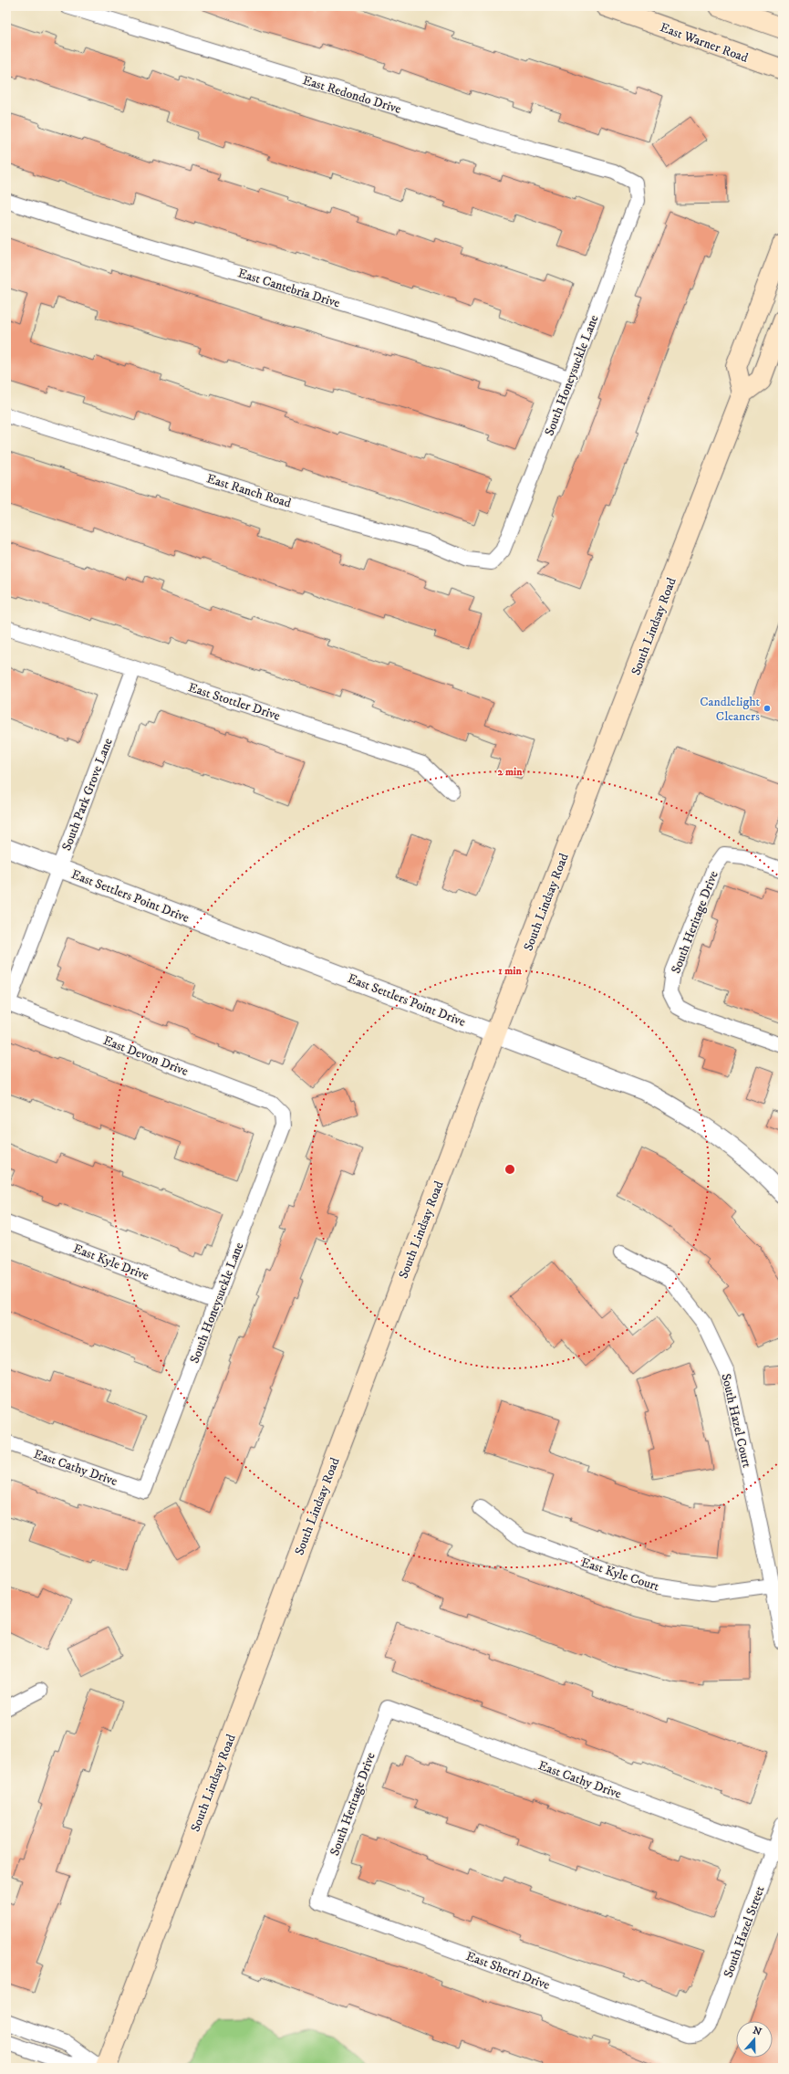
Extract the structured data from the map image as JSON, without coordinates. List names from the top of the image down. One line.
{"streets":{"main road":["East Warner Road","South Lindsay Road"],"street":["East Redondo Drive","East Cantebria Drive","South Honeysuckle Lane","East Ranch Road","East Stottler Drive","South Park Grove Lane","East Settlers Point Drive","South Heritage Drive","East Devon Drive","East Kyle Drive","South Hazel Court","East Cathy Drive","East Kyle Court","South Hazel Street","East Sherri Drive"]},"crossings":[["East Redondo Drive","South Honeysuckle Lane"],["East Cantebria Drive","South Honeysuckle Lane"],["South Honeysuckle Lane","East Ranch Road"],["South Honeysuckle Lane","East Devon Drive"],["South Honeysuckle Lane","East Kyle Drive"],["South Honeysuckle Lane","East Cathy Drive"],["South Lindsay Road","East Settlers Point Drive"],["East Stottler Drive","South Park Grove Lane"],["South Park Grove Lane","East Settlers Point Drive"],["South Park Grove Lane","East Devon Drive"],["South Heritage Drive","East Cathy Drive"],["South Heritage Drive","East Sherri Drive"],["South Hazel Court","East Kyle Court"],["East Cathy Drive","South Hazel Street"],["South Hazel Street","East Sherri Drive"]],"places":["Candlelight Cleaners"],"north":"top","rings":["2 min","1 min"]}
